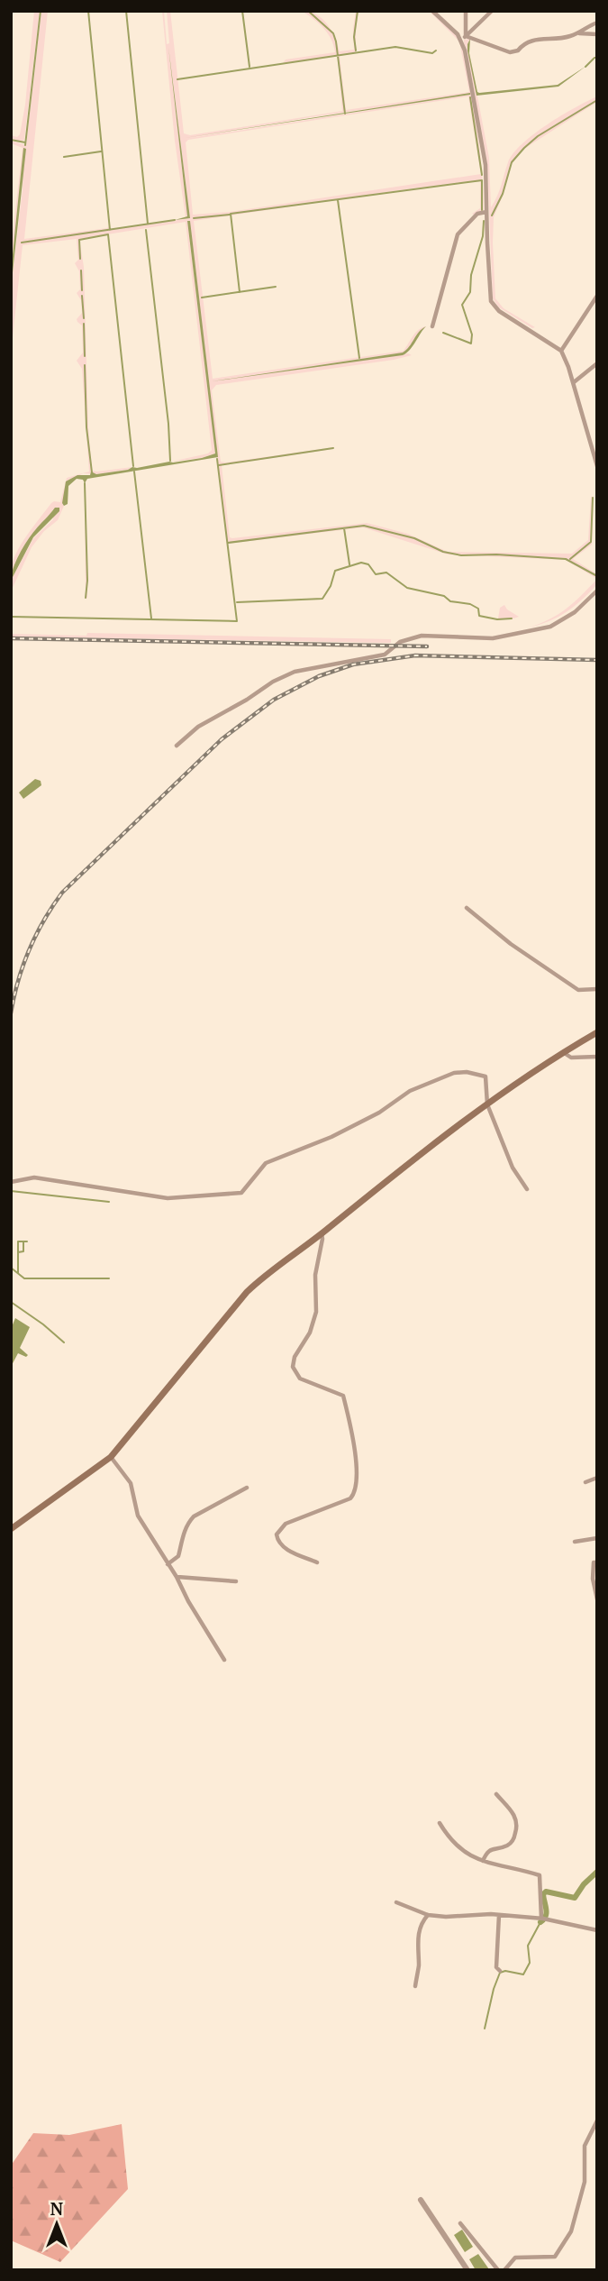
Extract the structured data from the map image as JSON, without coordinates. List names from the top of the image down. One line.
{"north":"top"}
